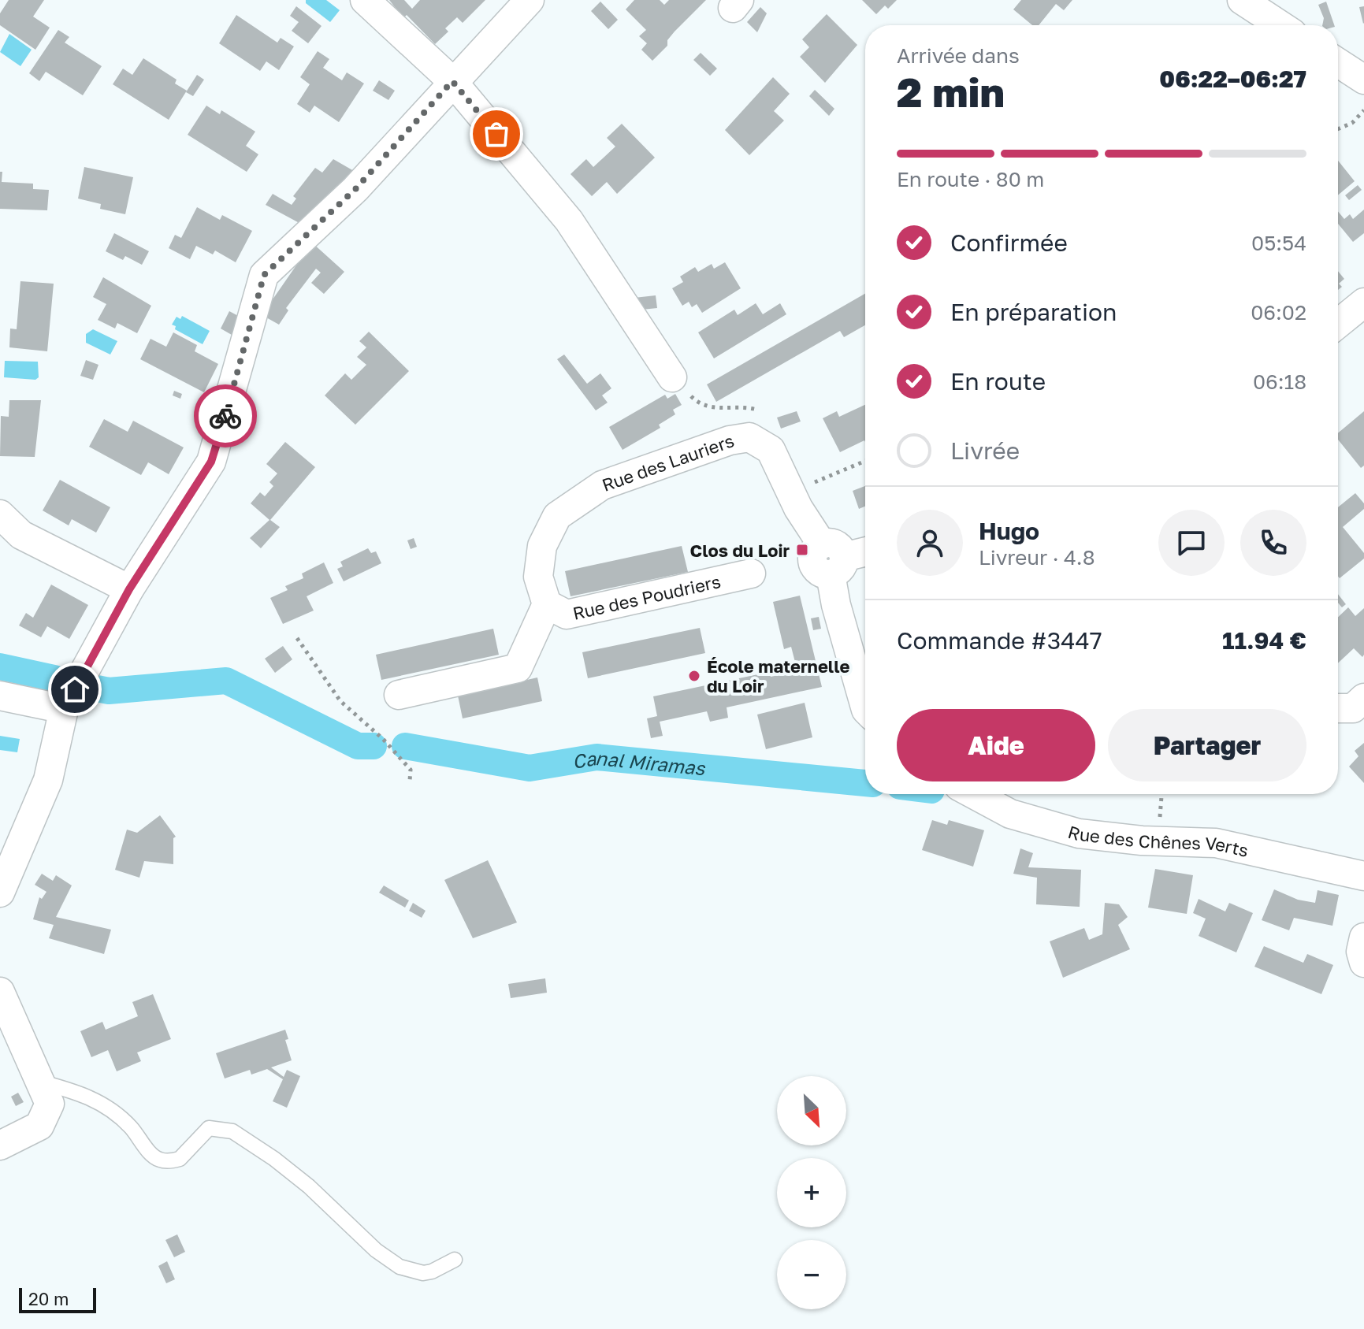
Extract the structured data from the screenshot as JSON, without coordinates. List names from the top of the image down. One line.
{"streets":{"street":["Rue des Lauriers","Rue des Poudriers","Rue des Chênes Verts"]},"crossings":[["Rue des Lauriers","Rue des Poudriers"]],"water":["Canal Miramas"],"places":{"transit":["Clos du Loir"],"other":["École maternelle du Loir"]},"scale_bar":"20 m","north":"bottom right","page":{"heading":["2 min","Arrivée dans","06:22–06:27"],"panel":["Hugo","Livreur · 4.8","Commande #3447","11.94 €"],"bar":"En route · 80 m","list":[["Confirmée","05:54"],["En préparation","06:02"],["En route","06:18"],"Livrée"],"buttons":["Aide","Partager"],"map_buttons":["+","−"],"scale":"20 m"}}
